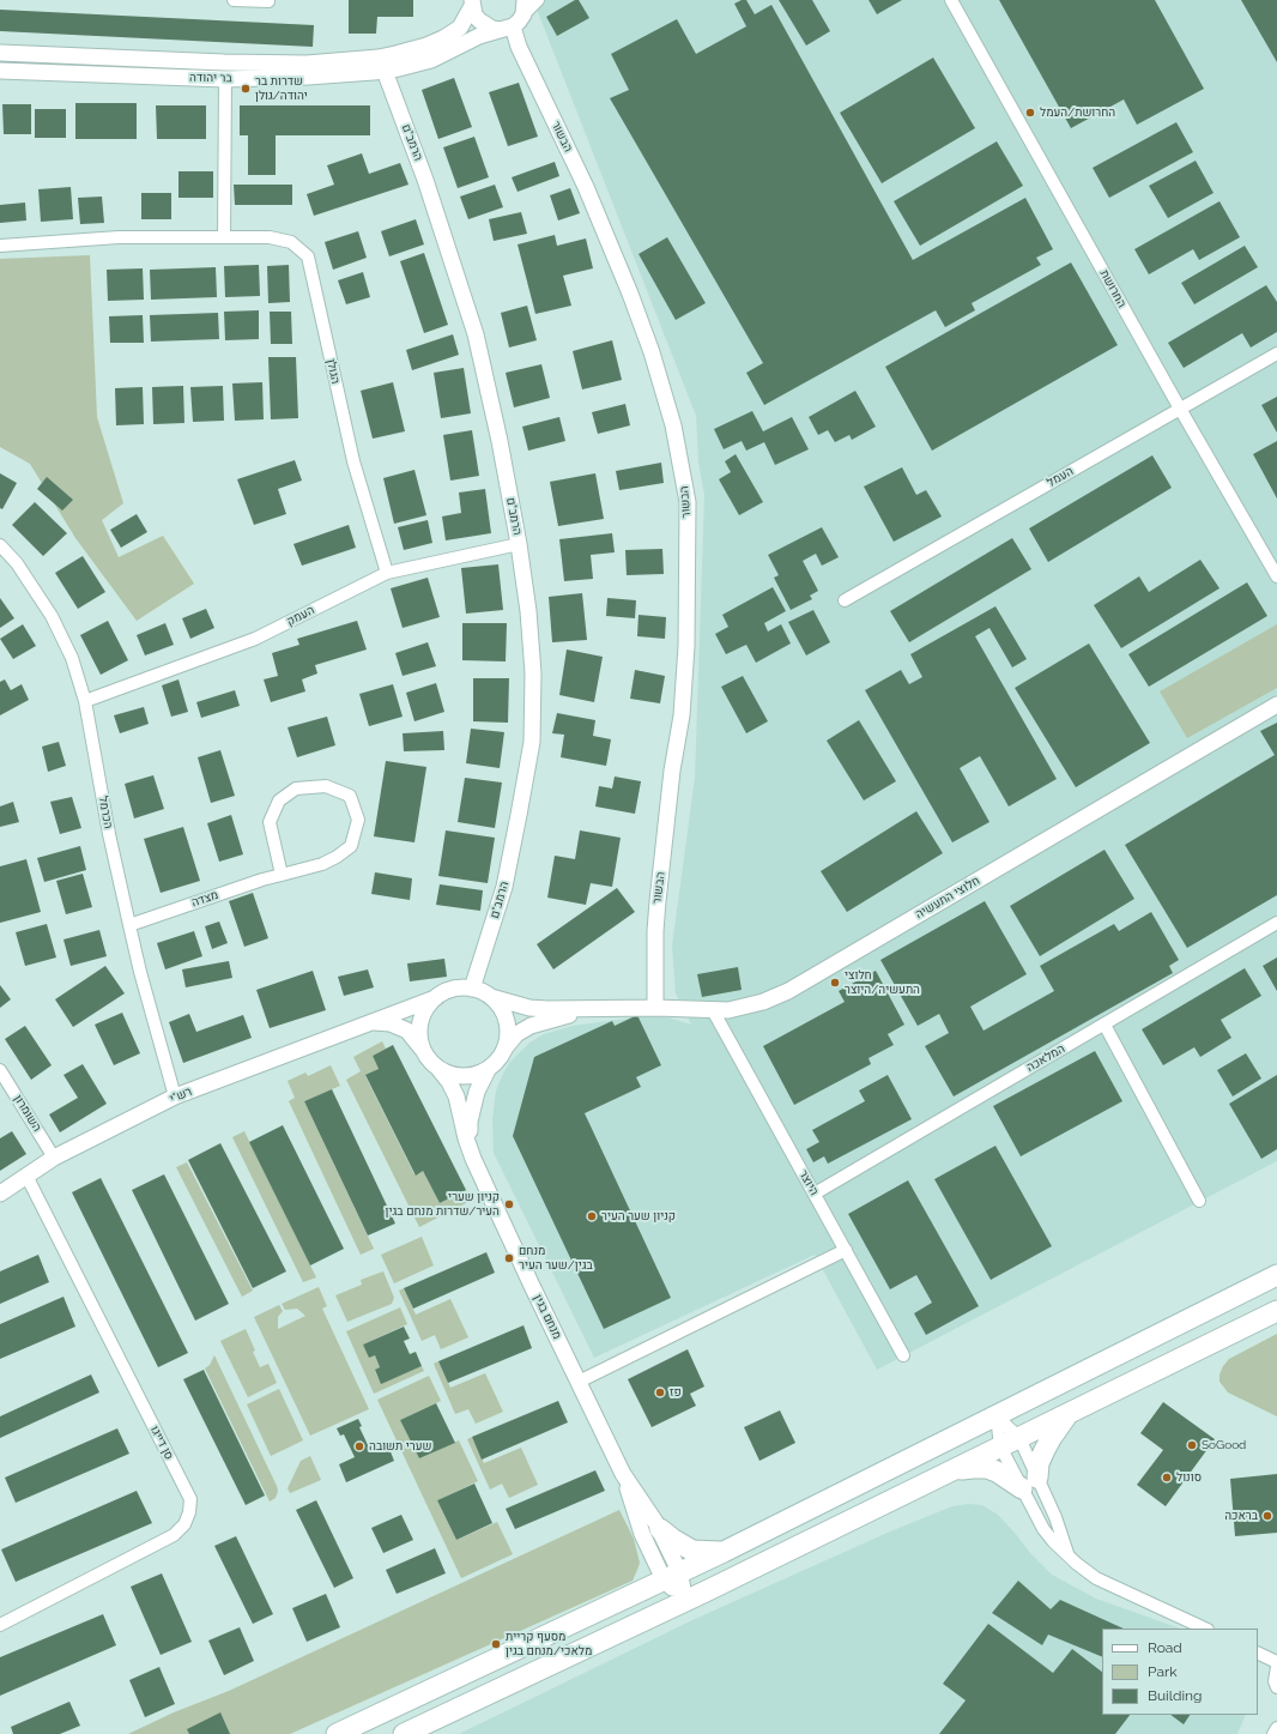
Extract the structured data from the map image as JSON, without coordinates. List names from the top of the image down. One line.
{"streets":{"street":["בר יהודה","הבשור","הרמב\"ם","החרושת","הגולן","העמל","העמק","הכרמל","חלוצי התעשיה","מצדה","המלאכה","רש\"י","השומרון","היוצר","מנחם בגין","סן דייגו"]},"crossings":[["בר יהודה","הבשור"],["בר יהודה","הרמב\"ם"],["הבשור","חלוצי התעשיה"],["הרמב\"ם","העמק"],["הרמב\"ם","חלוצי התעשיה"],["הרמב\"ם","רש\"י"],["הרמב\"ם","מנחם בגין"],["החרושת","העמל"],["הגולן","העמק"],["העמק","הכרמל"],["הכרמל","מצדה"],["הכרמל","רש\"י"],["חלוצי התעשיה","רש\"י"],["חלוצי התעשיה","היוצר"],["חלוצי התעשיה","מנחם בגין"],["המלאכה","היוצר"],["רש\"י","השומרון"],["רש\"י","מנחם בגין"],["רש\"י","סן דייגו"]],"places":["שדרות בר יהודה/גולן","החרושת/העמל","חלוצי התעשיה/היוצר","קניון שערי העיר/שדרות מנחם בגין","קניון שער העיר","מנחם בגין/שער העיר","פז","SoGood","שערי תשובה","סונול","בראכה","מסעף קריית מלאכי/מנחם בגין"],"legend":["Road","Park","Building"]}
